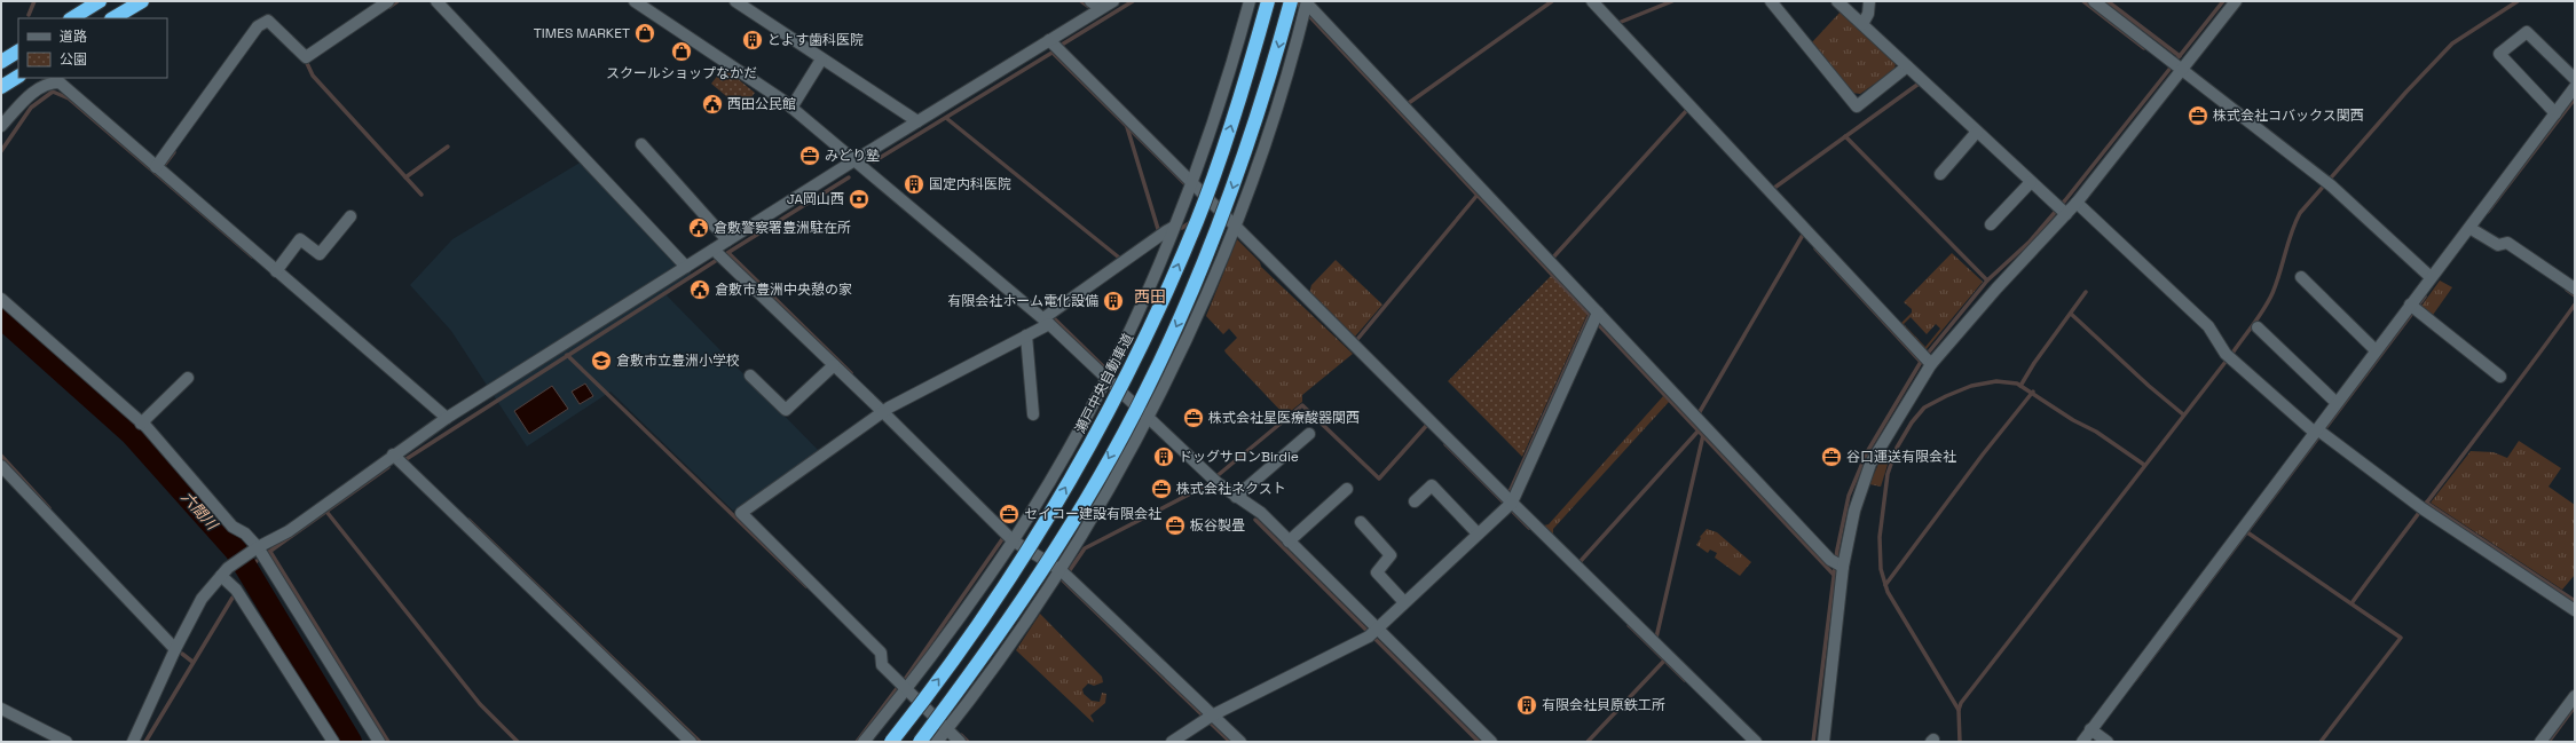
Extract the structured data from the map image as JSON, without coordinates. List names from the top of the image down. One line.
{"streets":{"highway":["瀬戸中央自動車道"]},"districts":["西田"],"water":["六間川"],"places":{"shop":["TIMES MARKET","スクールショップなかだ"],"building":["とよす歯科医院","国定内科医院","有限会社ホーム電化設備","ドッグサロンBirdie","有限会社貝原鉄工所"],"public building":["西田公民館","倉敷警察署豊洲駐在所","倉敷市豊洲中央憩の家"],"office":["株式会社コバックス関西","みどり塾","株式会社星医療酸器関西","谷口運送有限会社","株式会社ネクスト","セイコー建設有限会社","板谷製畳"],"bank":["JA岡山西"],"school or university":["倉敷市立豊洲小学校"]},"legend":["道路","公園"]}
